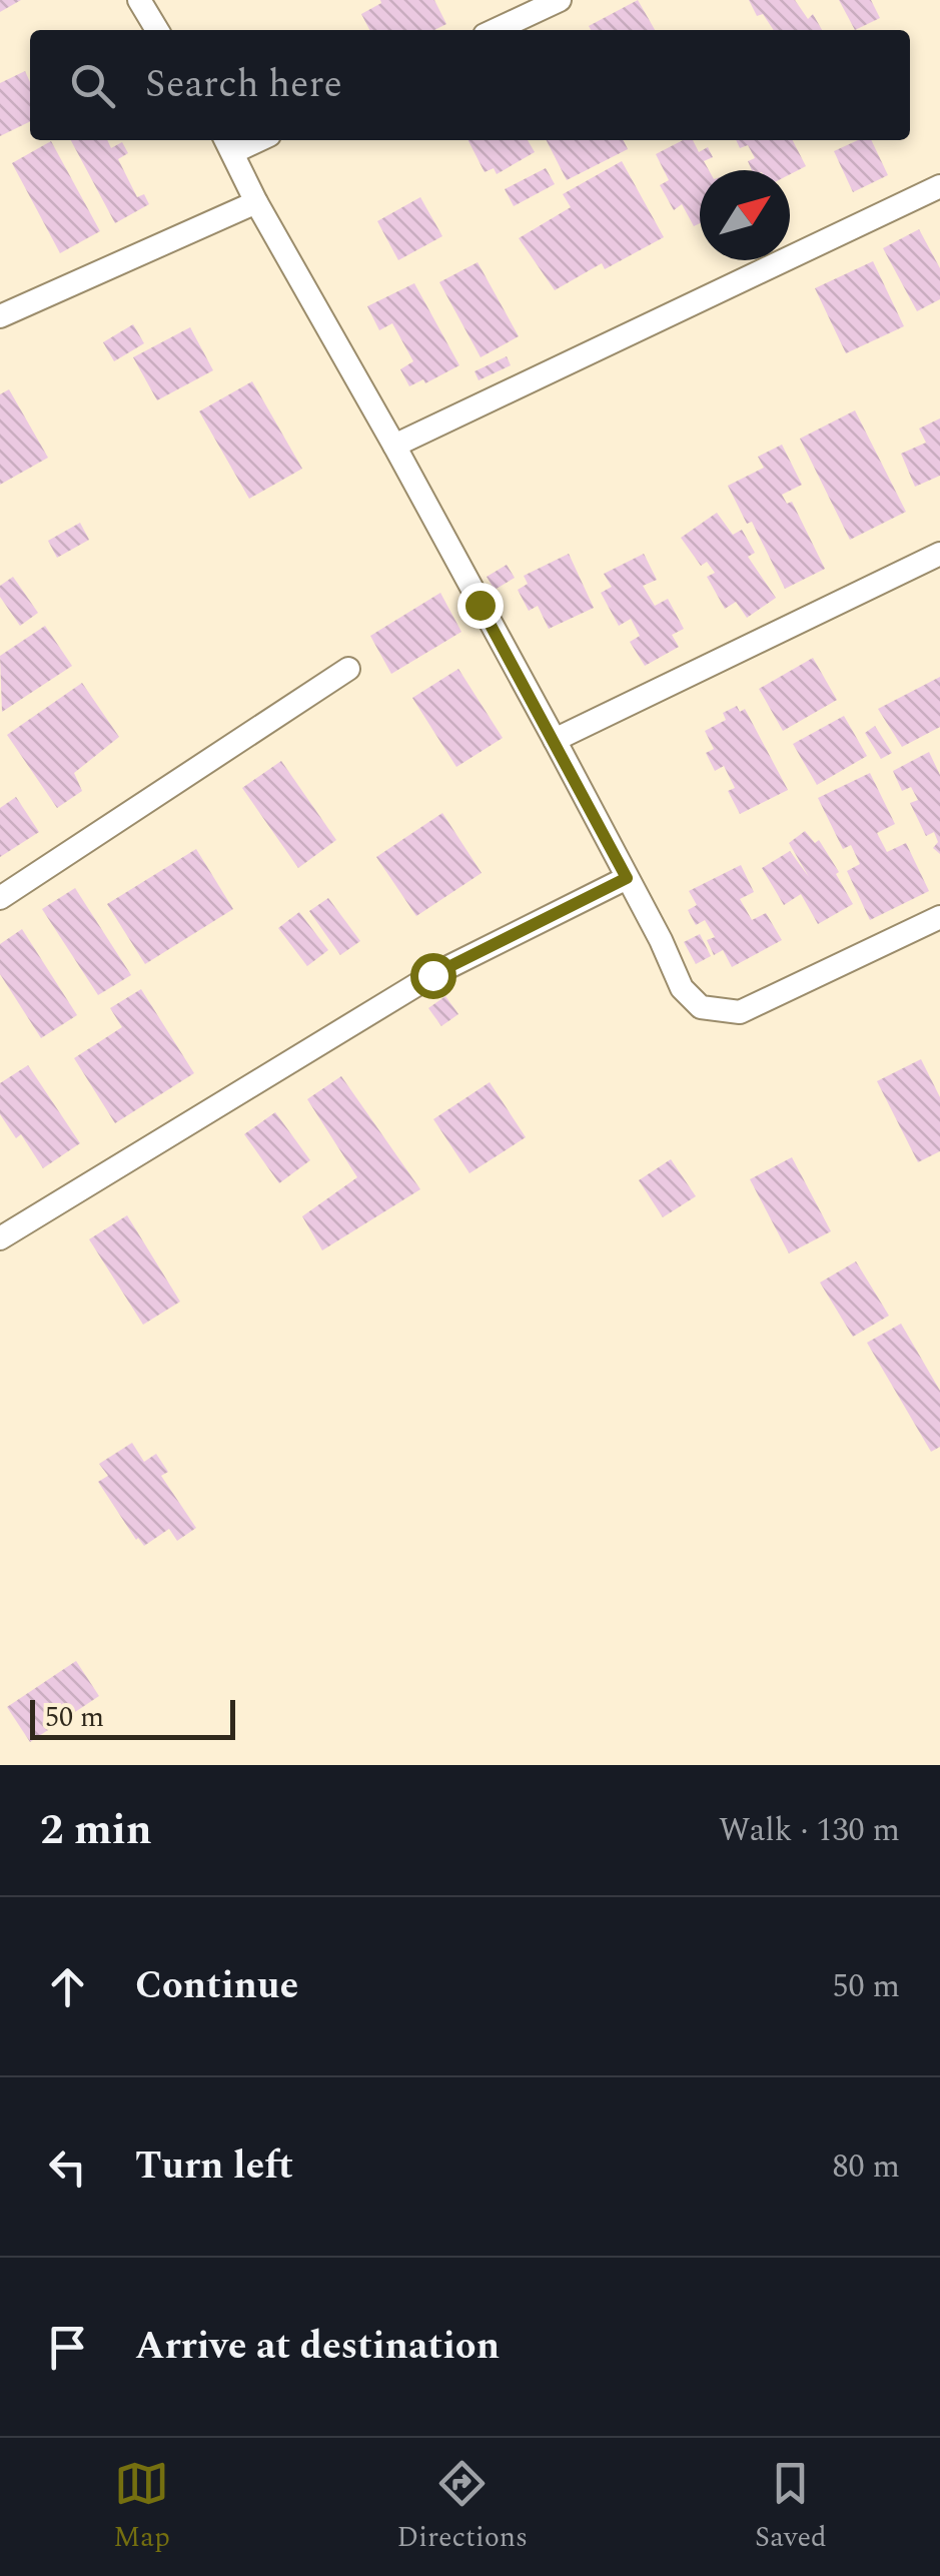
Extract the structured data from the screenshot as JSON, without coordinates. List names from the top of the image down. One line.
{"scale_bar":"50 m","north":"top right","page":{"search":"Search here","scale":"50 m","heading":["2 min","Walk · 130 m"],"list":[["Continue","50 m"],["Turn left","80 m"],"Arrive at destination"],"nav":["Map","Directions","Saved"]}}
